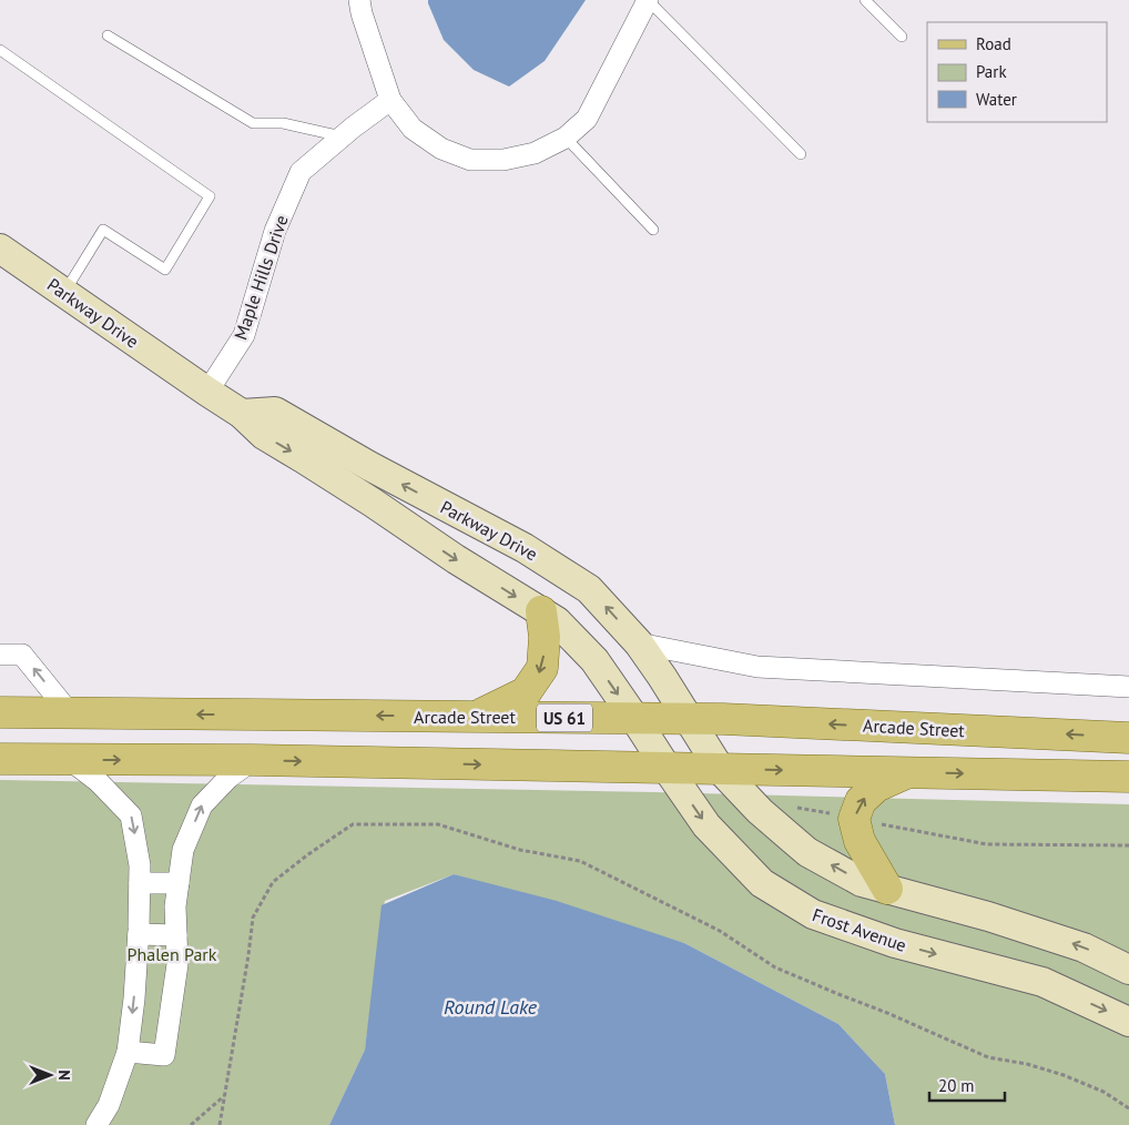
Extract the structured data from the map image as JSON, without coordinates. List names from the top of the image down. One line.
{"streets":{"main road":["Arcade Street","US 61"],"street":["Maple Hills Drive","Parkway Drive","Frost Avenue"]},"crossings":[["Maple Hills Drive","Parkway Drive"],["Parkway Drive","Arcade Street"],["Parkway Drive","Frost Avenue"],["Arcade Street","Frost Avenue"]],"water":["Round Lake"],"parks":["Phalen Park"],"legend":["Road","Park","Water"],"scale_bar":"20 m","north":"right"}
